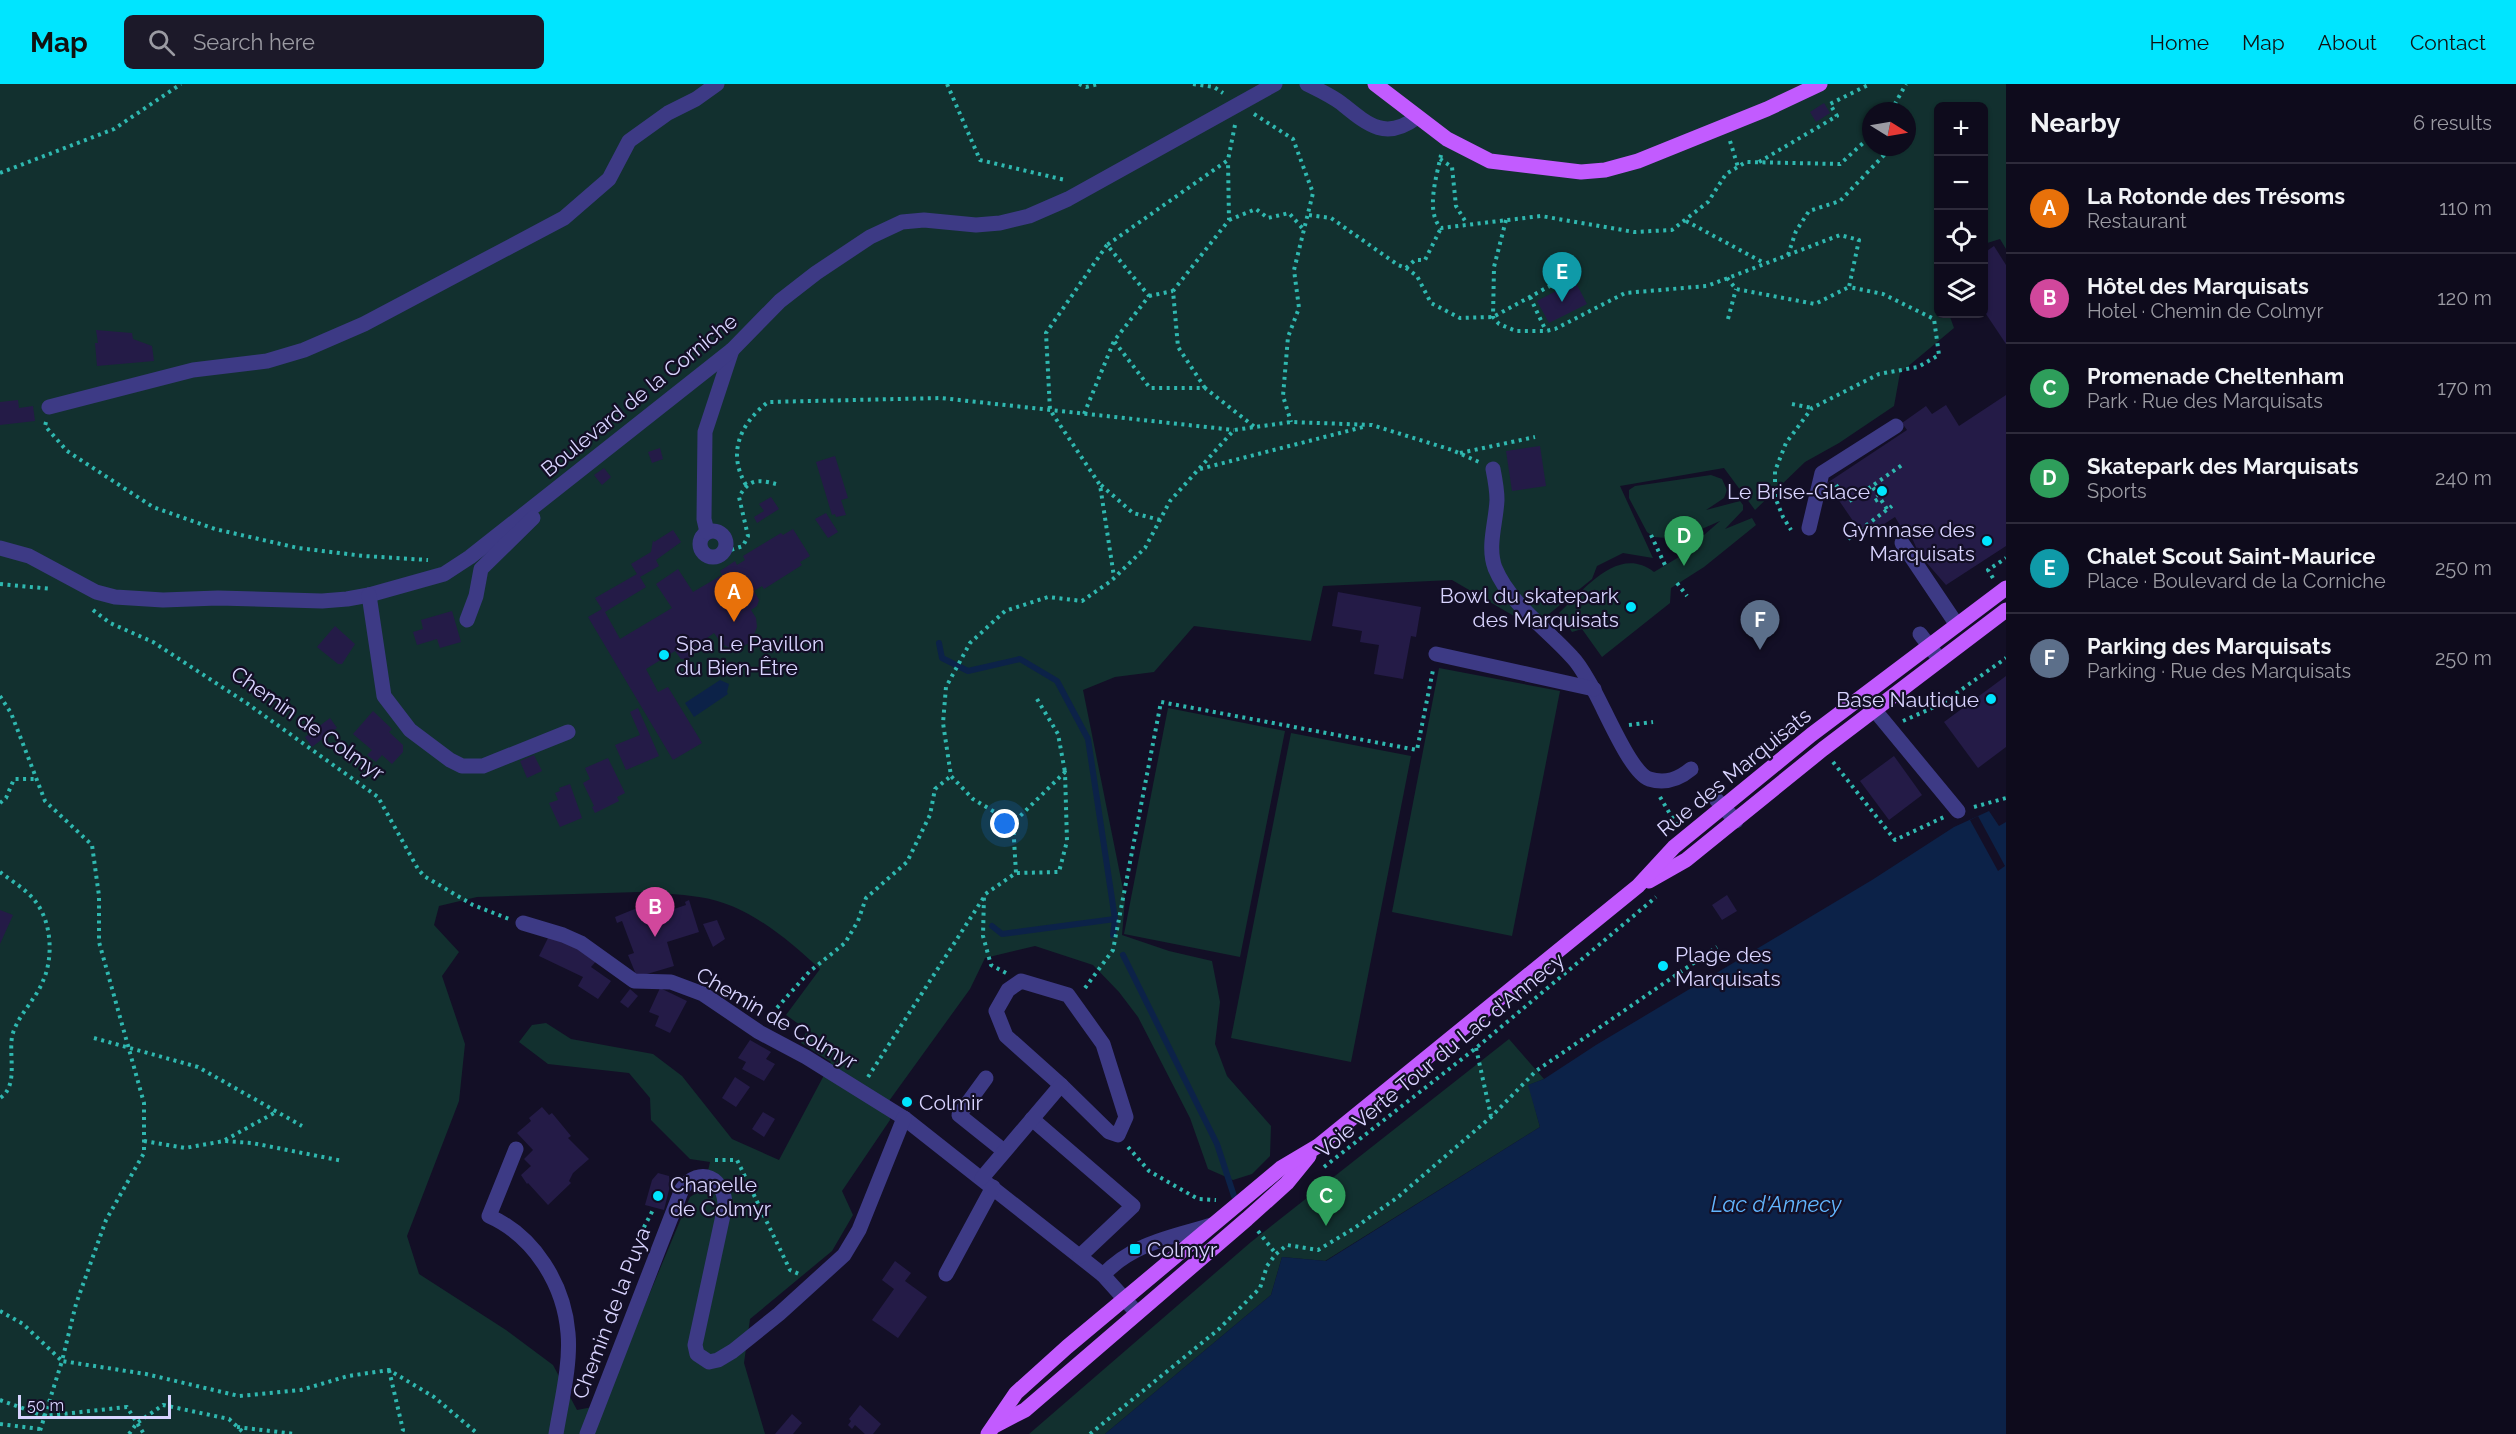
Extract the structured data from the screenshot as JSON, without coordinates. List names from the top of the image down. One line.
{"streets":{"main road":["Rue des Marquisats"],"street":["Boulevard de la Corniche","Chemin de Colmyr","Chemin de la Puya"],"path":["Voie Verte Tour du Lac d'Annecy"]},"crossings":[["Chemin de Colmyr","Rue des Marquisats"]],"water":["Lac d'Annecy"],"places":{"other":["Le Brise-Glace","Gymnase des Marquisats","Bowl du skatepark des Marquisats","Spa Le Pavillon du Bien-Être","Base Nautique","Plage des Marquisats","Colmir","Chapelle de Colmyr"],"transit":["Colmyr"]},"scale_bar":"50 m","north":"right","page":{"header":"Map","search":"Search here","nav":["Home","Map","About","Contact"],"heading":["Nearby","6 results"],"map_buttons":["+","−"],"list":[{"mark":"A","name":"La Rotonde des Trésoms","note":"Restaurant","value":"110 m"},{"mark":"B","name":"Hôtel des Marquisats","note":"Hotel · Chemin de Colmyr","value":"120 m"},{"mark":"C","name":"Promenade Cheltenham","note":"Park · Rue des Marquisats","value":"170 m"},{"mark":"D","name":"Skatepark des Marquisats","note":"Sports","value":"240 m"},{"mark":"E","name":"Chalet Scout Saint-Maurice","note":"Place · Boulevard de la Corniche","value":"250 m"},{"mark":"F","name":"Parking des Marquisats","note":"Parking · Rue des Marquisats","value":"250 m"}],"pins":["E","D","A","F","B","C"],"scale":"50 m"}}
